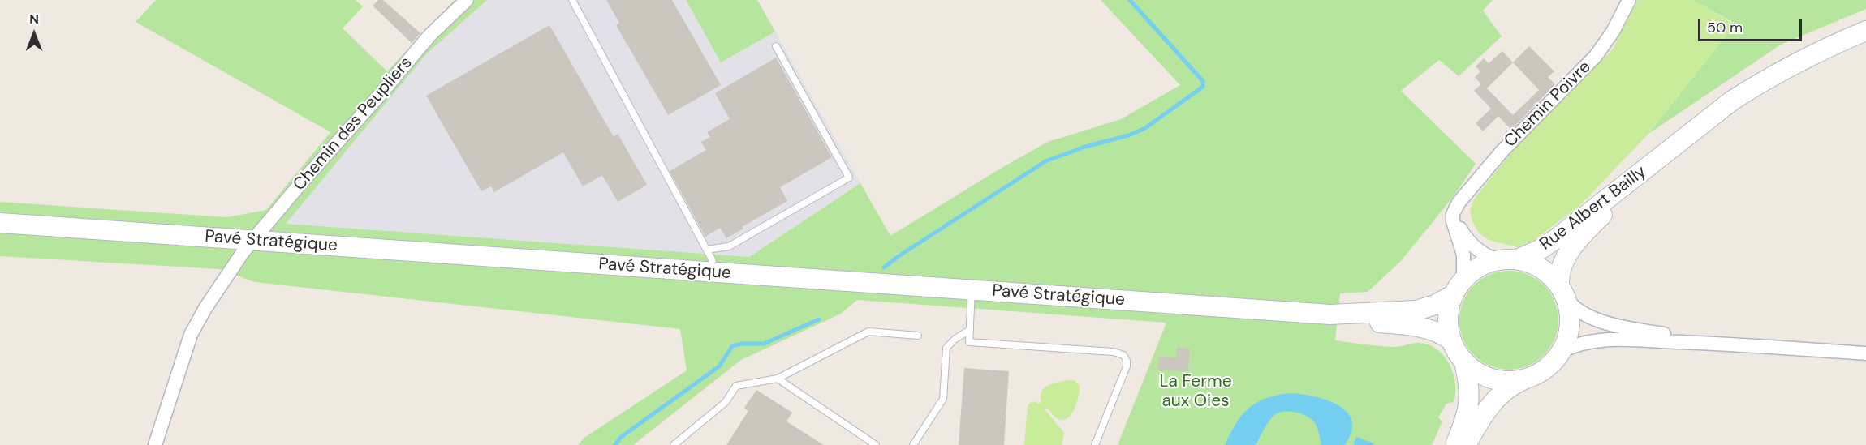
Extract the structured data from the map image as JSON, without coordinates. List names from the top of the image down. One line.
{"streets":{"main road":["Rue Albert Bailly","Pavé Stratégique"],"street":["Chemin Poivre","Chemin des Peupliers"]},"crossings":[["Chemin Poivre","Rue Albert Bailly"],["Chemin Poivre","Pavé Stratégique"],["Chemin des Peupliers","Pavé Stratégique"],["Rue Albert Bailly","Pavé Stratégique"]],"parks":["La Ferme aux Oies"],"scale_bar":"50 m","north":"top"}
